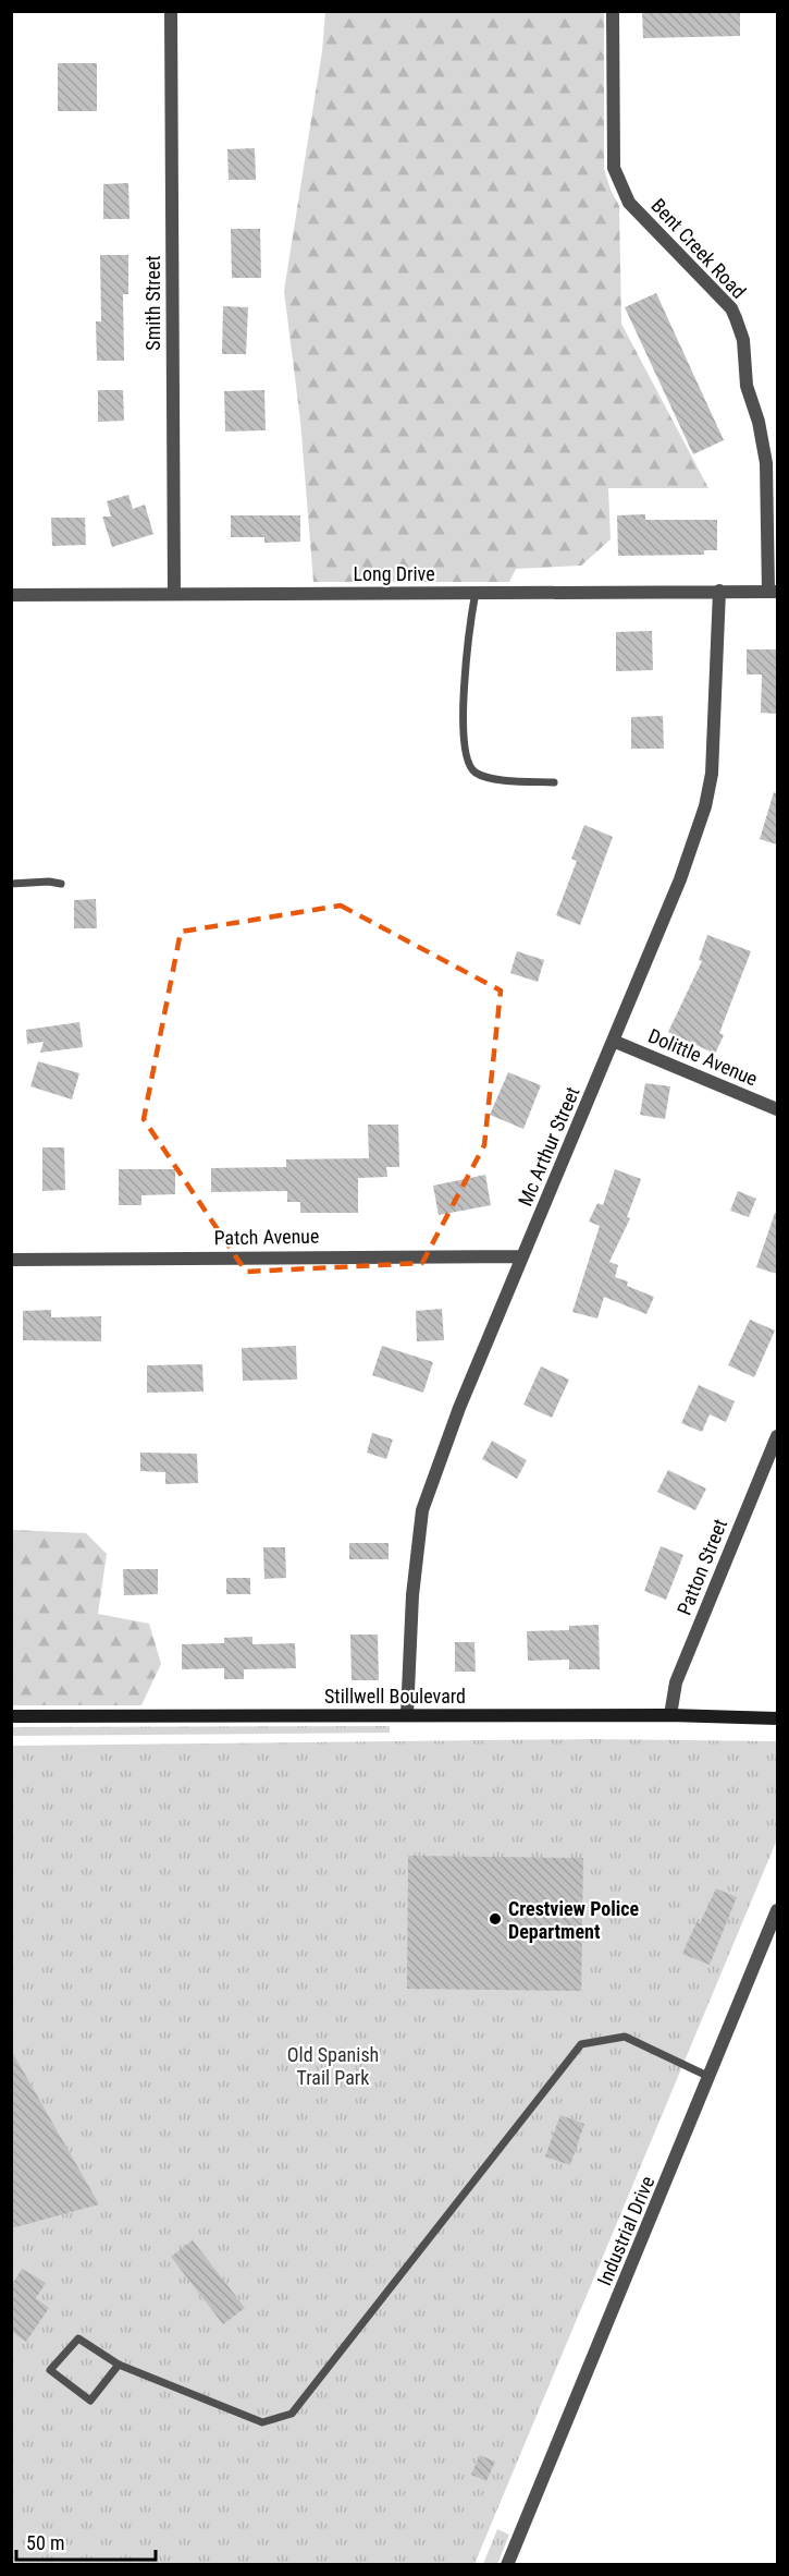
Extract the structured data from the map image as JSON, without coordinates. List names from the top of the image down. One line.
{"streets":{"street":["Bent Creek Road","Smith Street","Long Drive","Dolittle Avenue","Mc Arthur Street","Patch Avenue","Patton Street","Stillwell Boulevard","Industrial Drive"]},"crossings":[["Bent Creek Road","Long Drive"],["Smith Street","Long Drive"],["Long Drive","Mc Arthur Street"],["Dolittle Avenue","Mc Arthur Street"],["Mc Arthur Street","Patch Avenue"],["Mc Arthur Street","Stillwell Boulevard"],["Patton Street","Stillwell Boulevard"]],"parks":["Old Spanish Trail Park"],"places":["Crestview Police Department"],"scale_bar":"50 m"}
